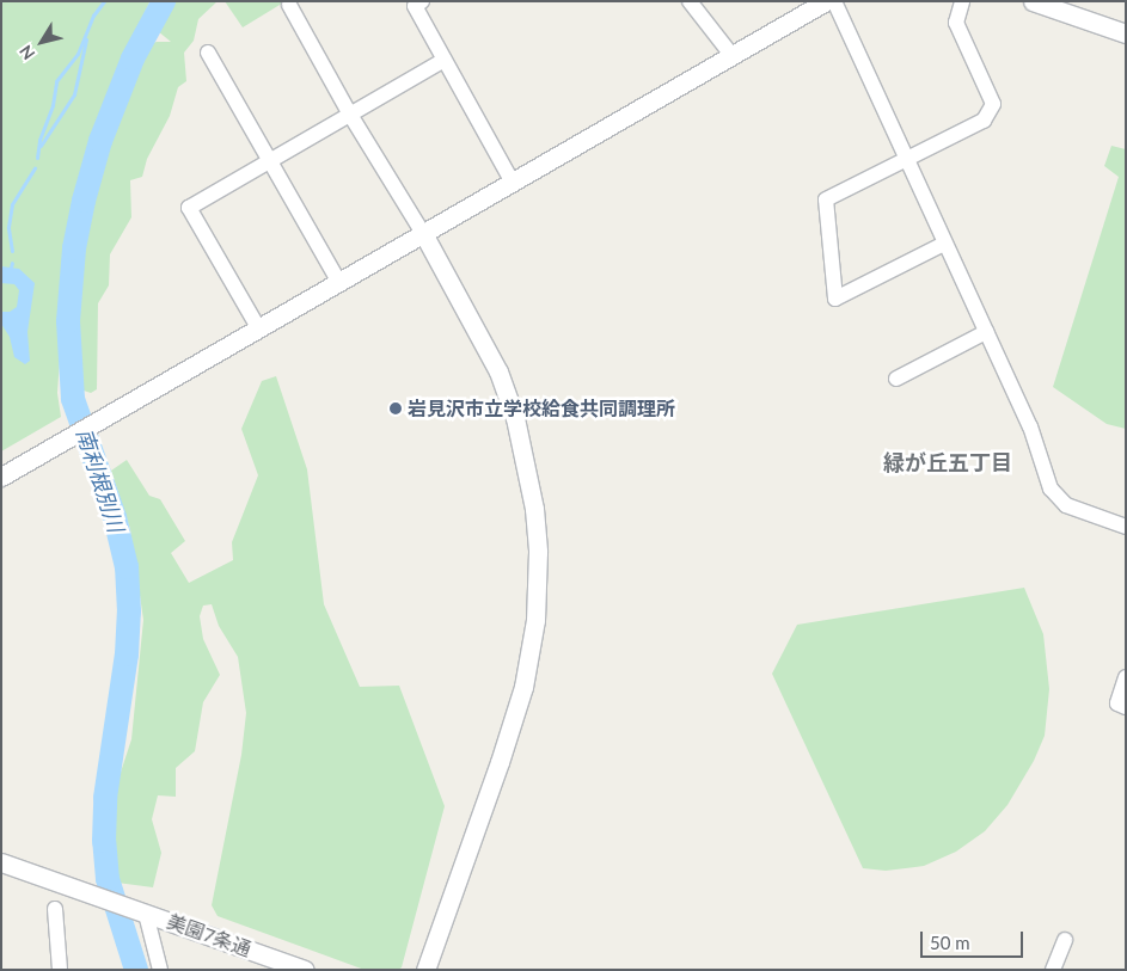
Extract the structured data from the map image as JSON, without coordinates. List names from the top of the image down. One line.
{"streets":{"street":["美園7条通"]},"districts":["緑が丘五丁目"],"water":["南利根別川"],"places":["岩見沢市立学校給食共同調理所"],"scale_bar":"50 m","north":"bottom left"}
